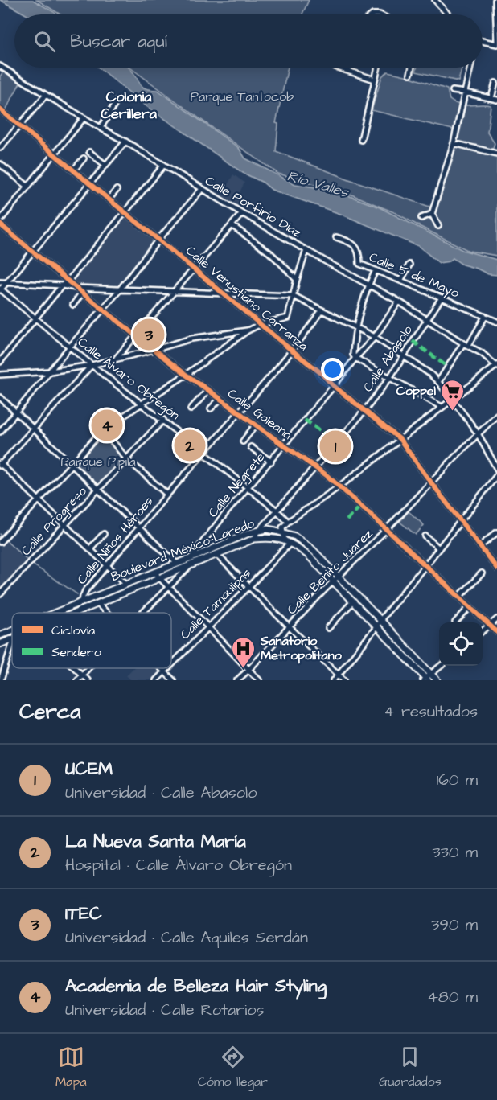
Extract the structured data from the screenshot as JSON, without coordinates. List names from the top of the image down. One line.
{"streets":{"main road":["Boulevard México-Laredo"],"street":["Calle Porfirio Díaz","Calle 5 de Mayo","Calle Venustiano Carranza","Calle Abasolo","Calle Álvaro Obregón","Calle Galeana","Calle Negrete","Calle Progreso","Calle Niños Héroes","Calle Benito Juárez","Calle Tamaulipas"]},"crossings":[["Calle Porfirio Díaz","Calle Abasolo"],["Calle Porfirio Díaz","Calle Negrete"],["Calle 5 de Mayo","Calle Abasolo"],["Calle Venustiano Carranza","Calle Abasolo"],["Calle Venustiano Carranza","Calle Negrete"],["Calle Venustiano Carranza","Calle Niños Héroes"],["Calle Venustiano Carranza","Calle Benito Juárez"],["Calle Abasolo","Calle Álvaro Obregón"],["Calle Abasolo","Calle Galeana"],["Calle Abasolo","Boulevard México-Laredo"],["Calle Álvaro Obregón","Calle Negrete"],["Calle Álvaro Obregón","Calle Progreso"],["Calle Álvaro Obregón","Calle Niños Héroes"],["Calle Galeana","Calle Negrete"],["Calle Galeana","Calle Niños Héroes"],["Calle Galeana","Calle Benito Juárez"],["Calle Negrete","Boulevard México-Laredo"],["Calle Progreso","Calle Niños Héroes"],["Calle Niños Héroes","Boulevard México-Laredo"],["Boulevard México-Laredo","Calle Benito Juárez"],["Boulevard México-Laredo","Calle Tamaulipas"]],"districts":["Colonia Cerillera"],"water":["Río Valles"],"parks":["Parque Tantocob","Parque Pípila"],"places":{"supermarket":["Coppel"],"hospital":["Sanatorio Metropolitano"]},"legend":["Ciclovía","Sendero"],"page":{"search":"Buscar aquí","pins":["3","4","2","1"],"heading":["Cerca","4 resultados"],"list":[{"mark":"1","name":"UCEM","note":"Universidad · Calle Abasolo","value":"160 m"},{"mark":"2","name":"La Nueva Santa María","note":"Hospital · Calle Álvaro Obregón","value":"330 m"},{"mark":"3","name":"ITEC","note":"Universidad · Calle Aquiles Serdán","value":"390 m"},{"mark":"4","name":"Academia de Belleza Hair Styling","note":"Universidad · Calle Rotarios","value":"480 m"}],"nav":["Mapa","Cómo llegar","Guardados"]}}
